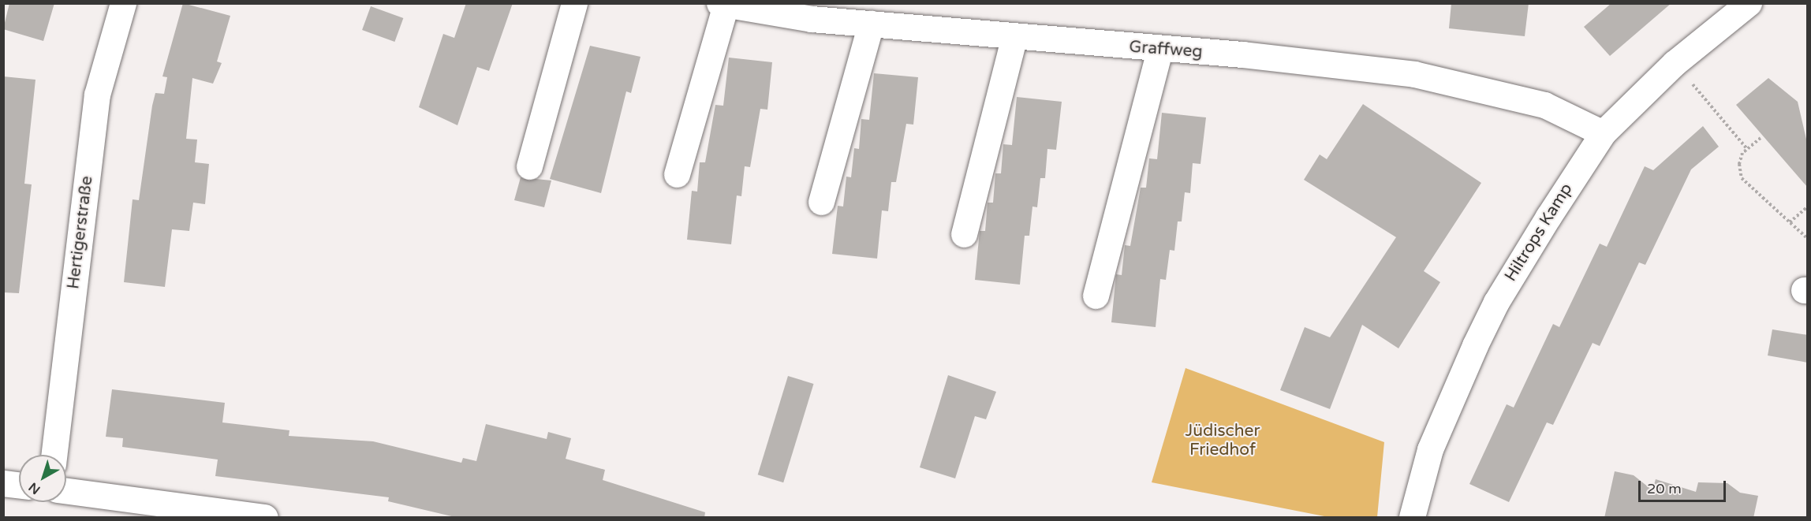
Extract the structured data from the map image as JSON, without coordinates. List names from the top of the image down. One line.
{"streets":{"street":["Graffweg","Hertigerstraße","Hiltrops Kamp"]},"crossings":[["Graffweg","Hiltrops Kamp"]],"parks":["Jüdischer Friedhof"],"scale_bar":"20 m","north":"bottom left"}
